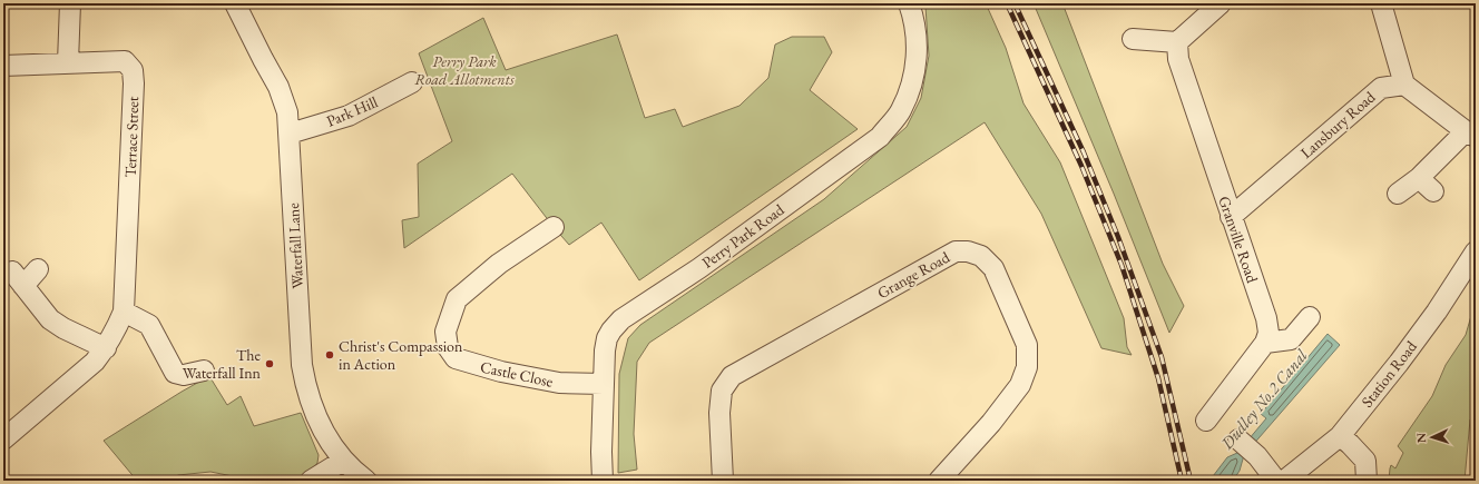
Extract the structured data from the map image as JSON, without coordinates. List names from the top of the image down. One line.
{"streets":{"street":["Park Hill","Lansbury Road","Terrace Street","Perry Park Road","Granville Road","Waterfall Lane","Grange Road","Castle Close","Station Road"]},"crossings":[["Park Hill","Waterfall Lane"],["Lansbury Road","Granville Road"],["Perry Park Road","Castle Close"]],"water":["Dudley No.2 Canal"],"parks":["Perry Park Road Allotments"],"places":["Christ's Compassion in Action","The Waterfall Inn"],"north":"left"}
